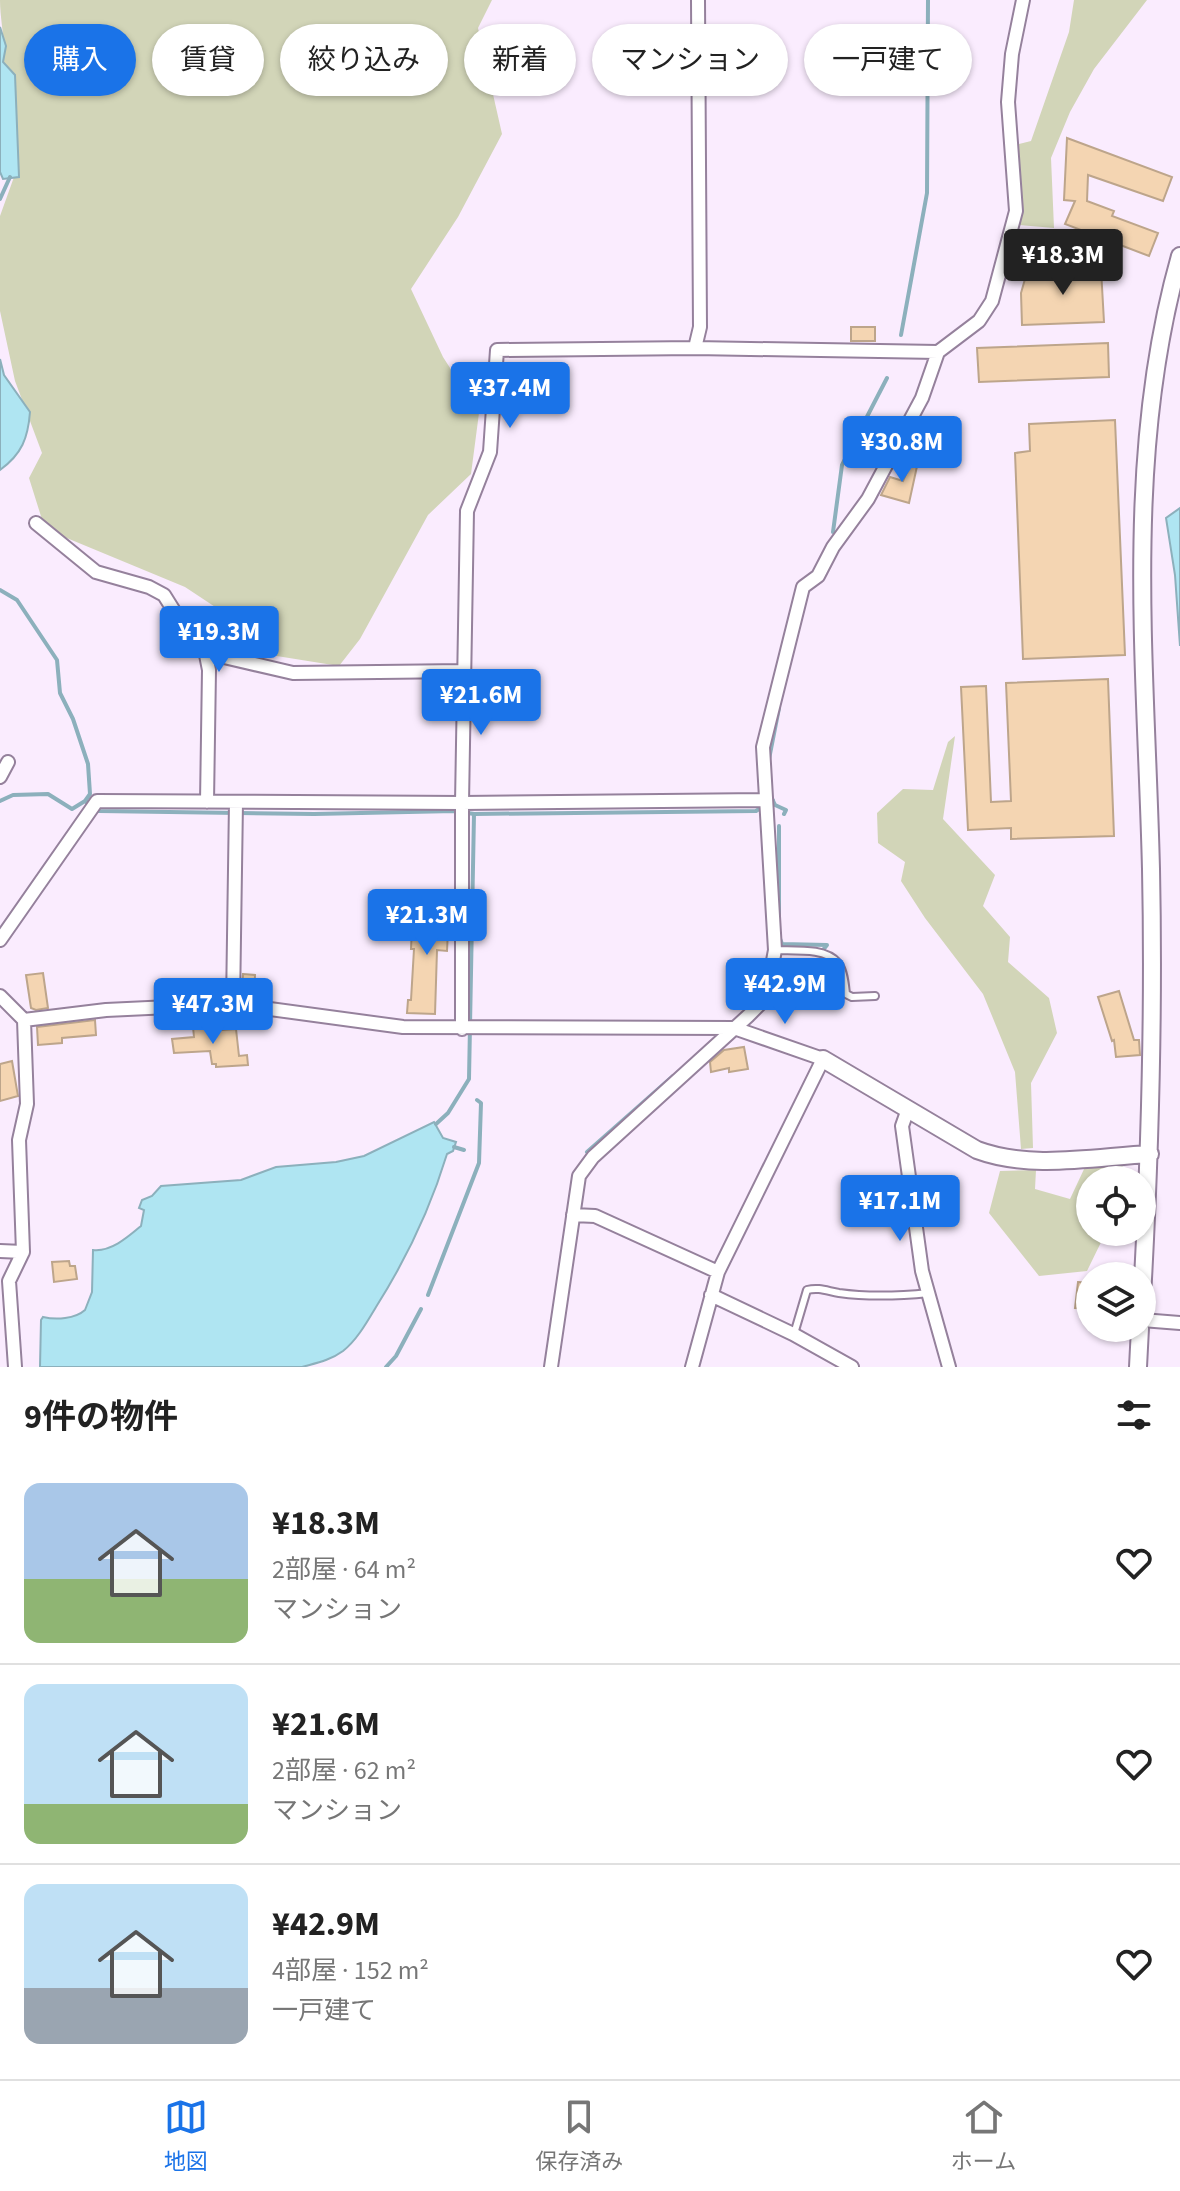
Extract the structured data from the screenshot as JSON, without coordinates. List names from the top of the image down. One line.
{"page":{"chip":["購入","賃貸","絞り込み","新着","マンション","一戸建て"],"price":["¥18.3M","¥37.4M","¥30.8M","¥19.3M","¥21.6M","¥21.3M","¥42.9M","¥47.3M","¥17.1M"],"heading":"9件の物件","list":[{"name":"¥18.3M","note":"2部屋 · 64 m² · マンション"},{"name":"¥21.6M","note":"2部屋 · 62 m² · マンション"},{"name":"¥42.9M","note":"4部屋 · 152 m² · 一戸建て"}],"tabs":["地図","保存済み","ホーム"]}}
